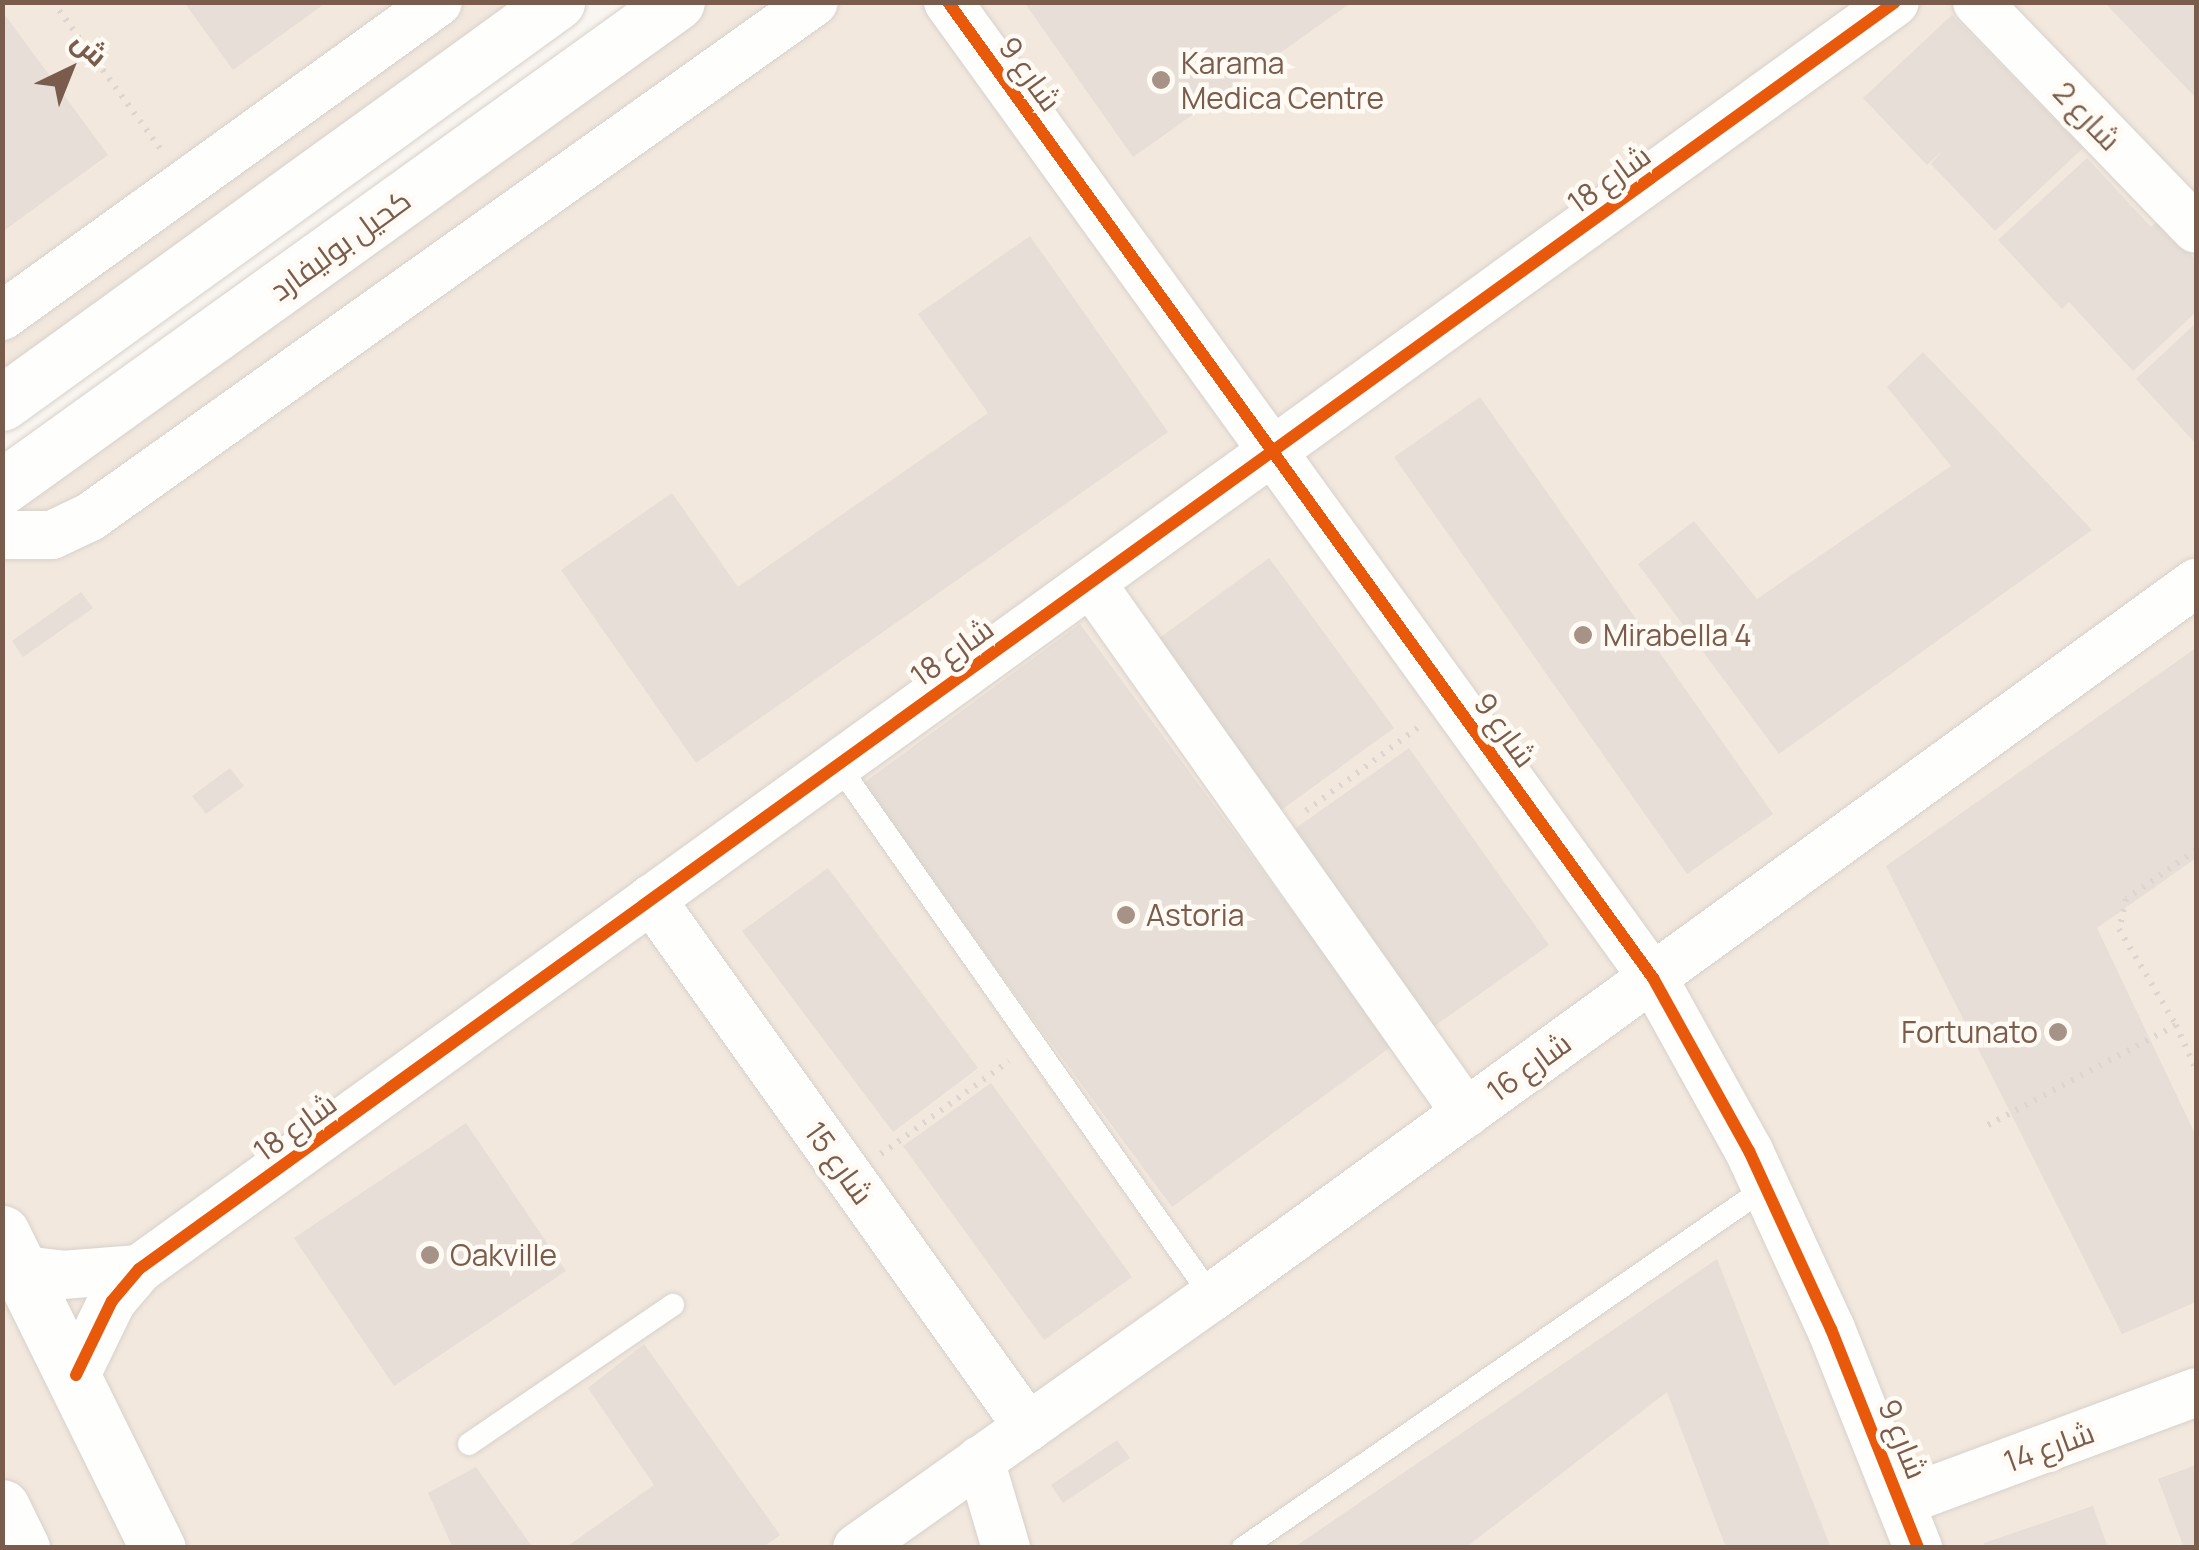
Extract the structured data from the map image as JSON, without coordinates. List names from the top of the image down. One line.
{"streets":{"street":["شارع 9","شارع 2","شارع 18","كحيل بوليفارد","شارع 16","شارع 15","شارع 14"]},"crossings":[["شارع 9","شارع 18"],["شارع 9","شارع 16"],["شارع 9","شارع 14"],["شارع 18","شارع 15"],["شارع 16","شارع 15"]],"places":["Karama Medica Centre","Mirabella 4","Astoria","Fortunato","Oakville"],"north":"top right"}
